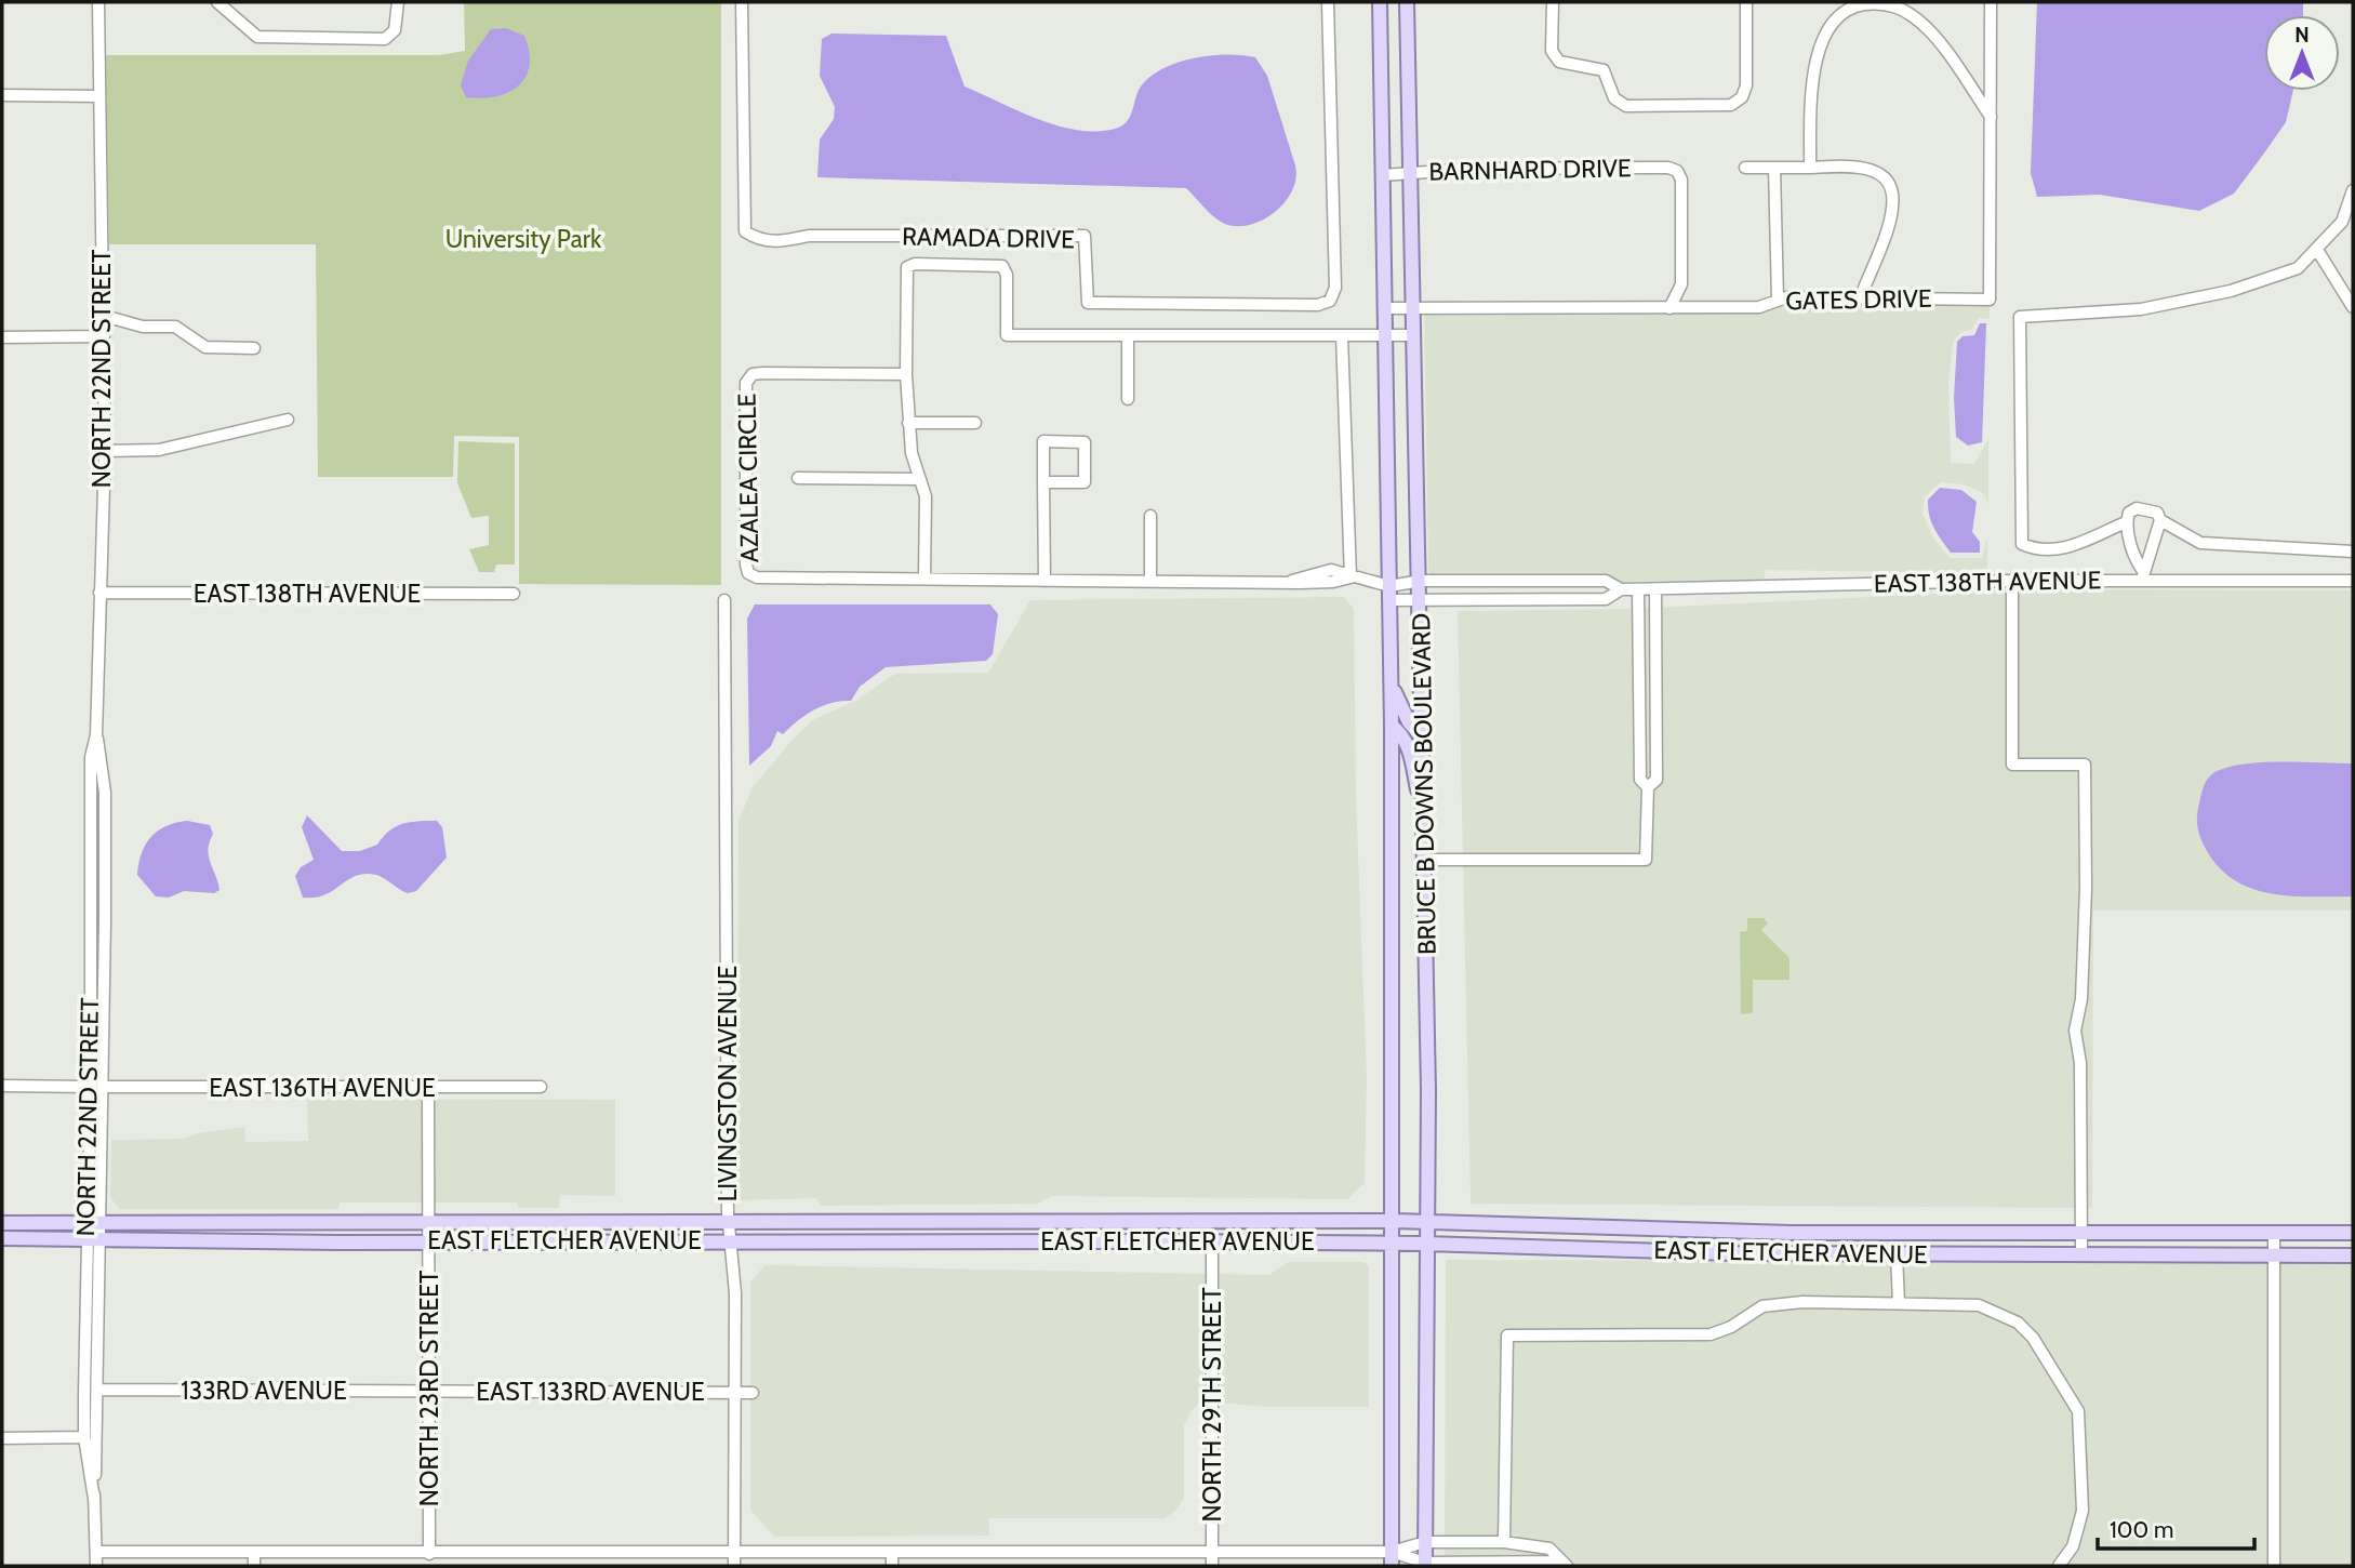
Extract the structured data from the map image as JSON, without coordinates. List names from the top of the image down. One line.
{"streets":{"main road":["BRUCE B DOWNS BOULEVARD","EAST FLETCHER AVENUE"],"street":["BARNHARD DRIVE","RAMADA DRIVE","GATES DRIVE","NORTH 22ND STREET","AZALEA CIRCLE","EAST 138TH AVENUE","LIVINGSTON AVENUE","EAST 136TH AVENUE","NORTH 23RD STREET","133RD AVENUE","EAST 133RD AVENUE","NORTH 29TH STREET"]},"crossings":[["BARNHARD DRIVE","GATES DRIVE"],["BARNHARD DRIVE","BRUCE B DOWNS BOULEVARD"],["GATES DRIVE","BRUCE B DOWNS BOULEVARD"],["NORTH 22ND STREET","EAST 138TH AVENUE"],["NORTH 22ND STREET","EAST 136TH AVENUE"],["NORTH 22ND STREET","EAST FLETCHER AVENUE"],["NORTH 22ND STREET","133RD AVENUE"],["AZALEA CIRCLE","EAST 138TH AVENUE"],["AZALEA CIRCLE","BRUCE B DOWNS BOULEVARD"],["EAST 138TH AVENUE","BRUCE B DOWNS BOULEVARD"],["BRUCE B DOWNS BOULEVARD","EAST FLETCHER AVENUE"],["LIVINGSTON AVENUE","EAST FLETCHER AVENUE"],["LIVINGSTON AVENUE","EAST 133RD AVENUE"],["EAST 136TH AVENUE","NORTH 23RD STREET"],["EAST FLETCHER AVENUE","NORTH 23RD STREET"],["EAST FLETCHER AVENUE","NORTH 29TH STREET"],["NORTH 23RD STREET","133RD AVENUE"],["NORTH 23RD STREET","EAST 133RD AVENUE"],["133RD AVENUE","EAST 133RD AVENUE"]],"parks":["University Park"],"scale_bar":"100 m","north":"top"}
